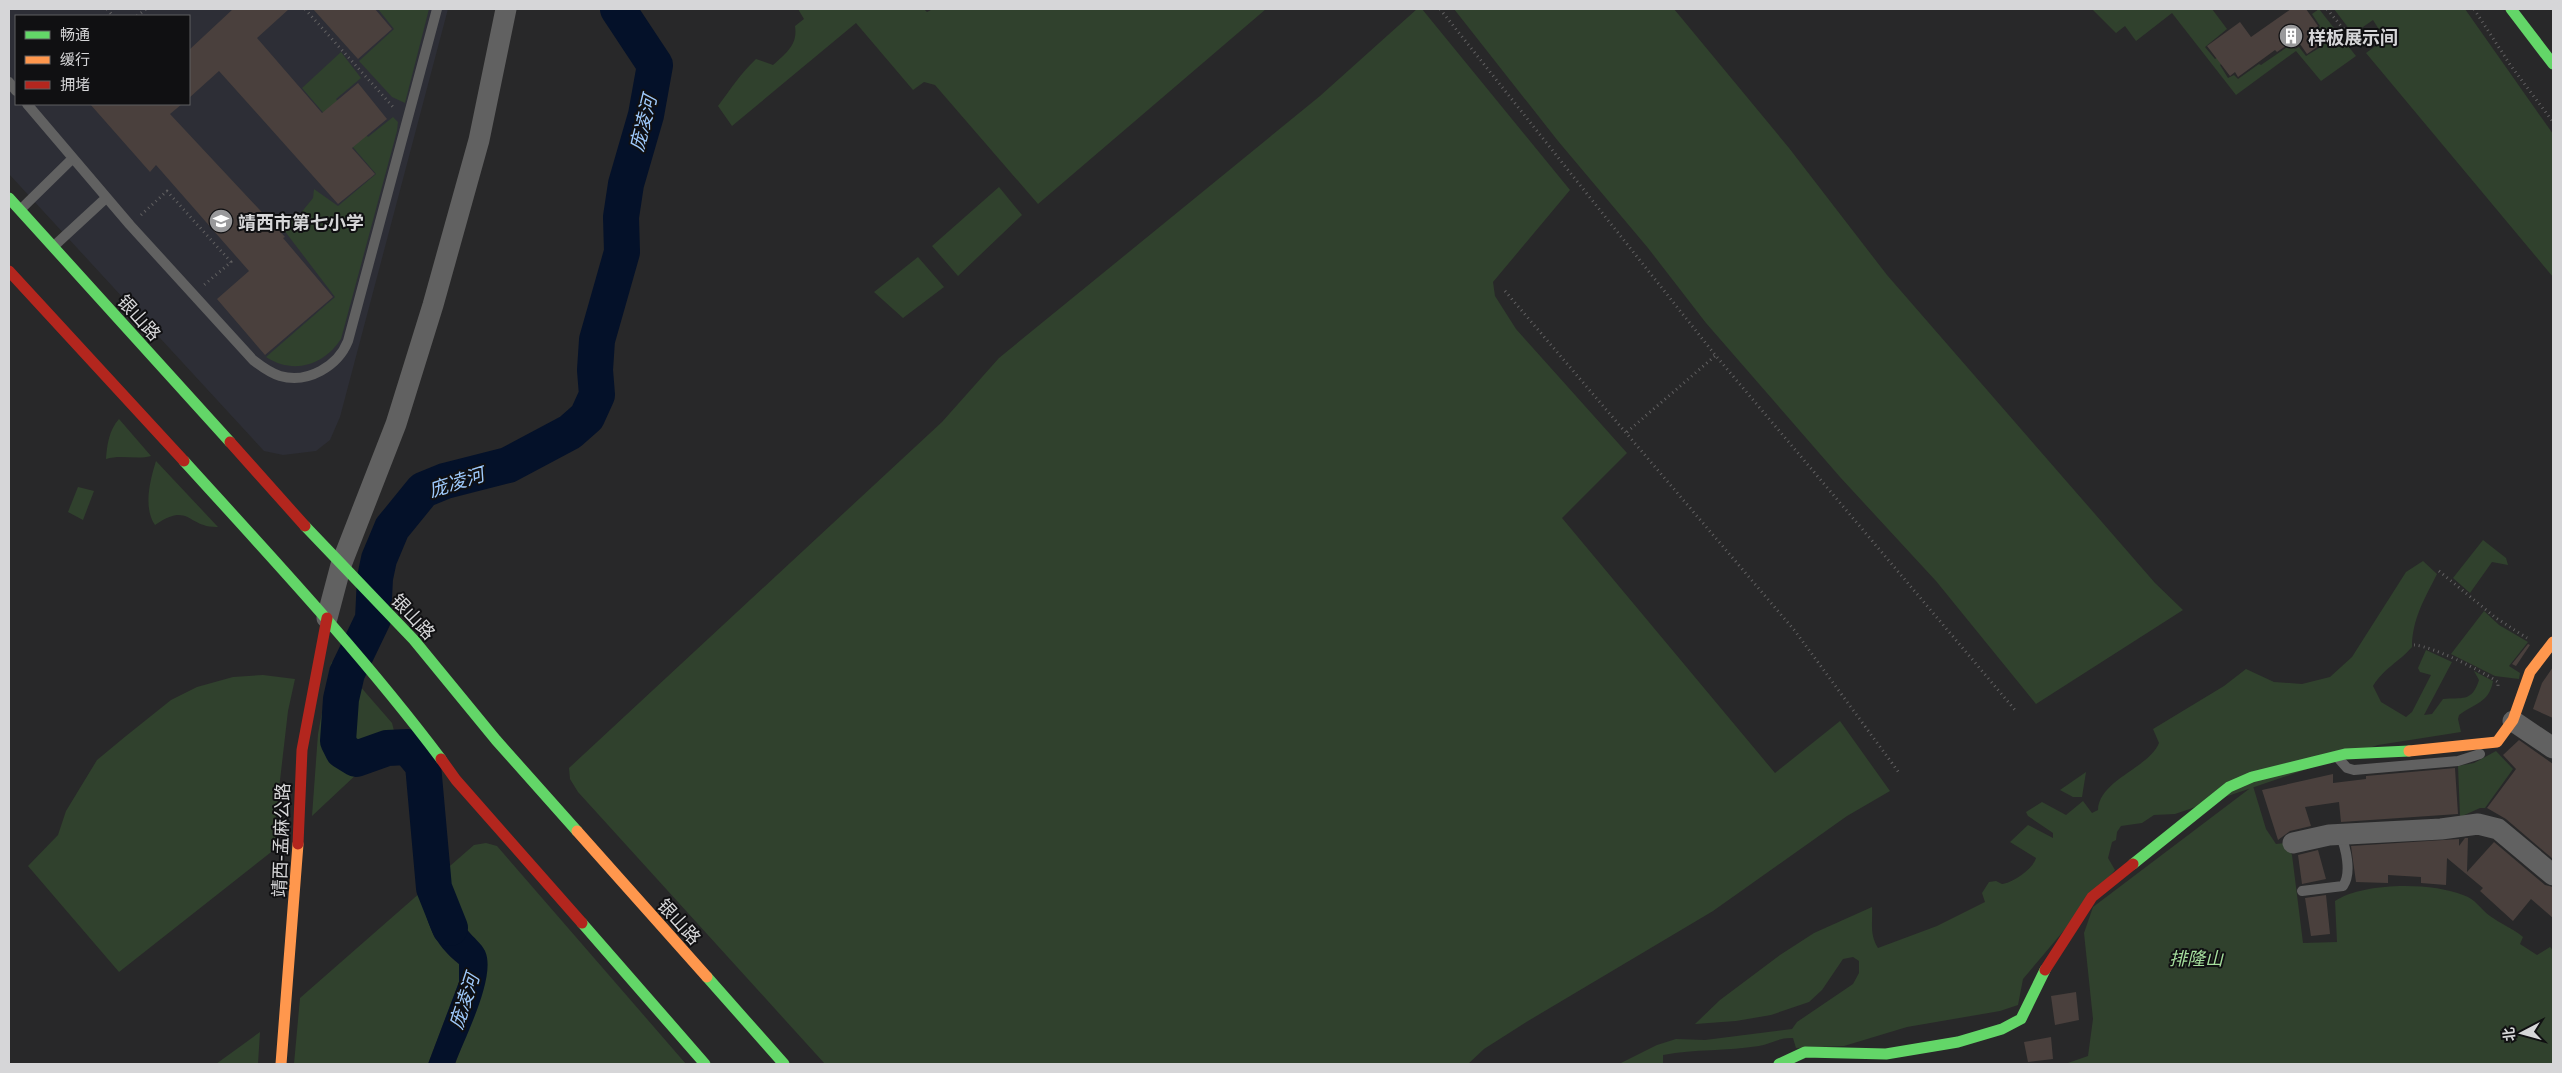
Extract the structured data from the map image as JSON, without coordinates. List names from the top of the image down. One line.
{"streets":{"main road":["银山路","靖西-孟麻公路"]},"water":["庞凌河"],"parks":["排隆山"],"places":{"building":["样板展示间"],"school or university":["靖西市第七小学"]},"legend":["畅通","缓行","拥堵"],"north":"left"}
